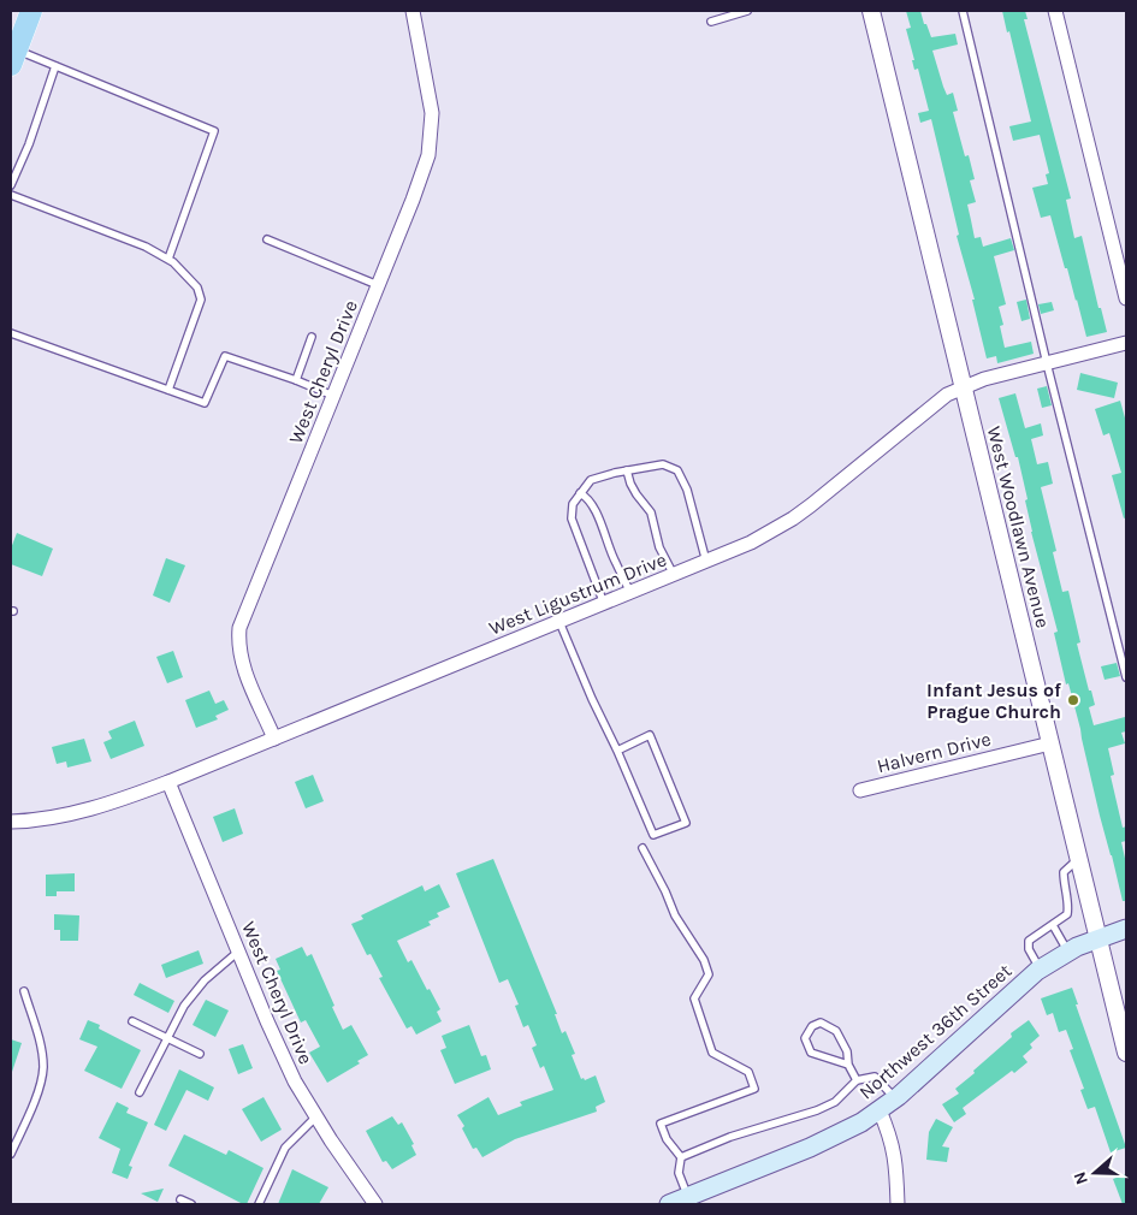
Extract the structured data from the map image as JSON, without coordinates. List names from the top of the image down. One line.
{"streets":{"main road":["Northwest 36th Street"],"street":["West Cheryl Drive","West Woodlawn Avenue","West Ligustrum Drive","Halvern Drive"]},"crossings":[["West Cheryl Drive","West Ligustrum Drive"],["West Woodlawn Avenue","West Ligustrum Drive"],["West Woodlawn Avenue","Halvern Drive"],["West Woodlawn Avenue","Northwest 36th Street"]],"places":["Infant Jesus of Prague Church"],"north":"left"}
